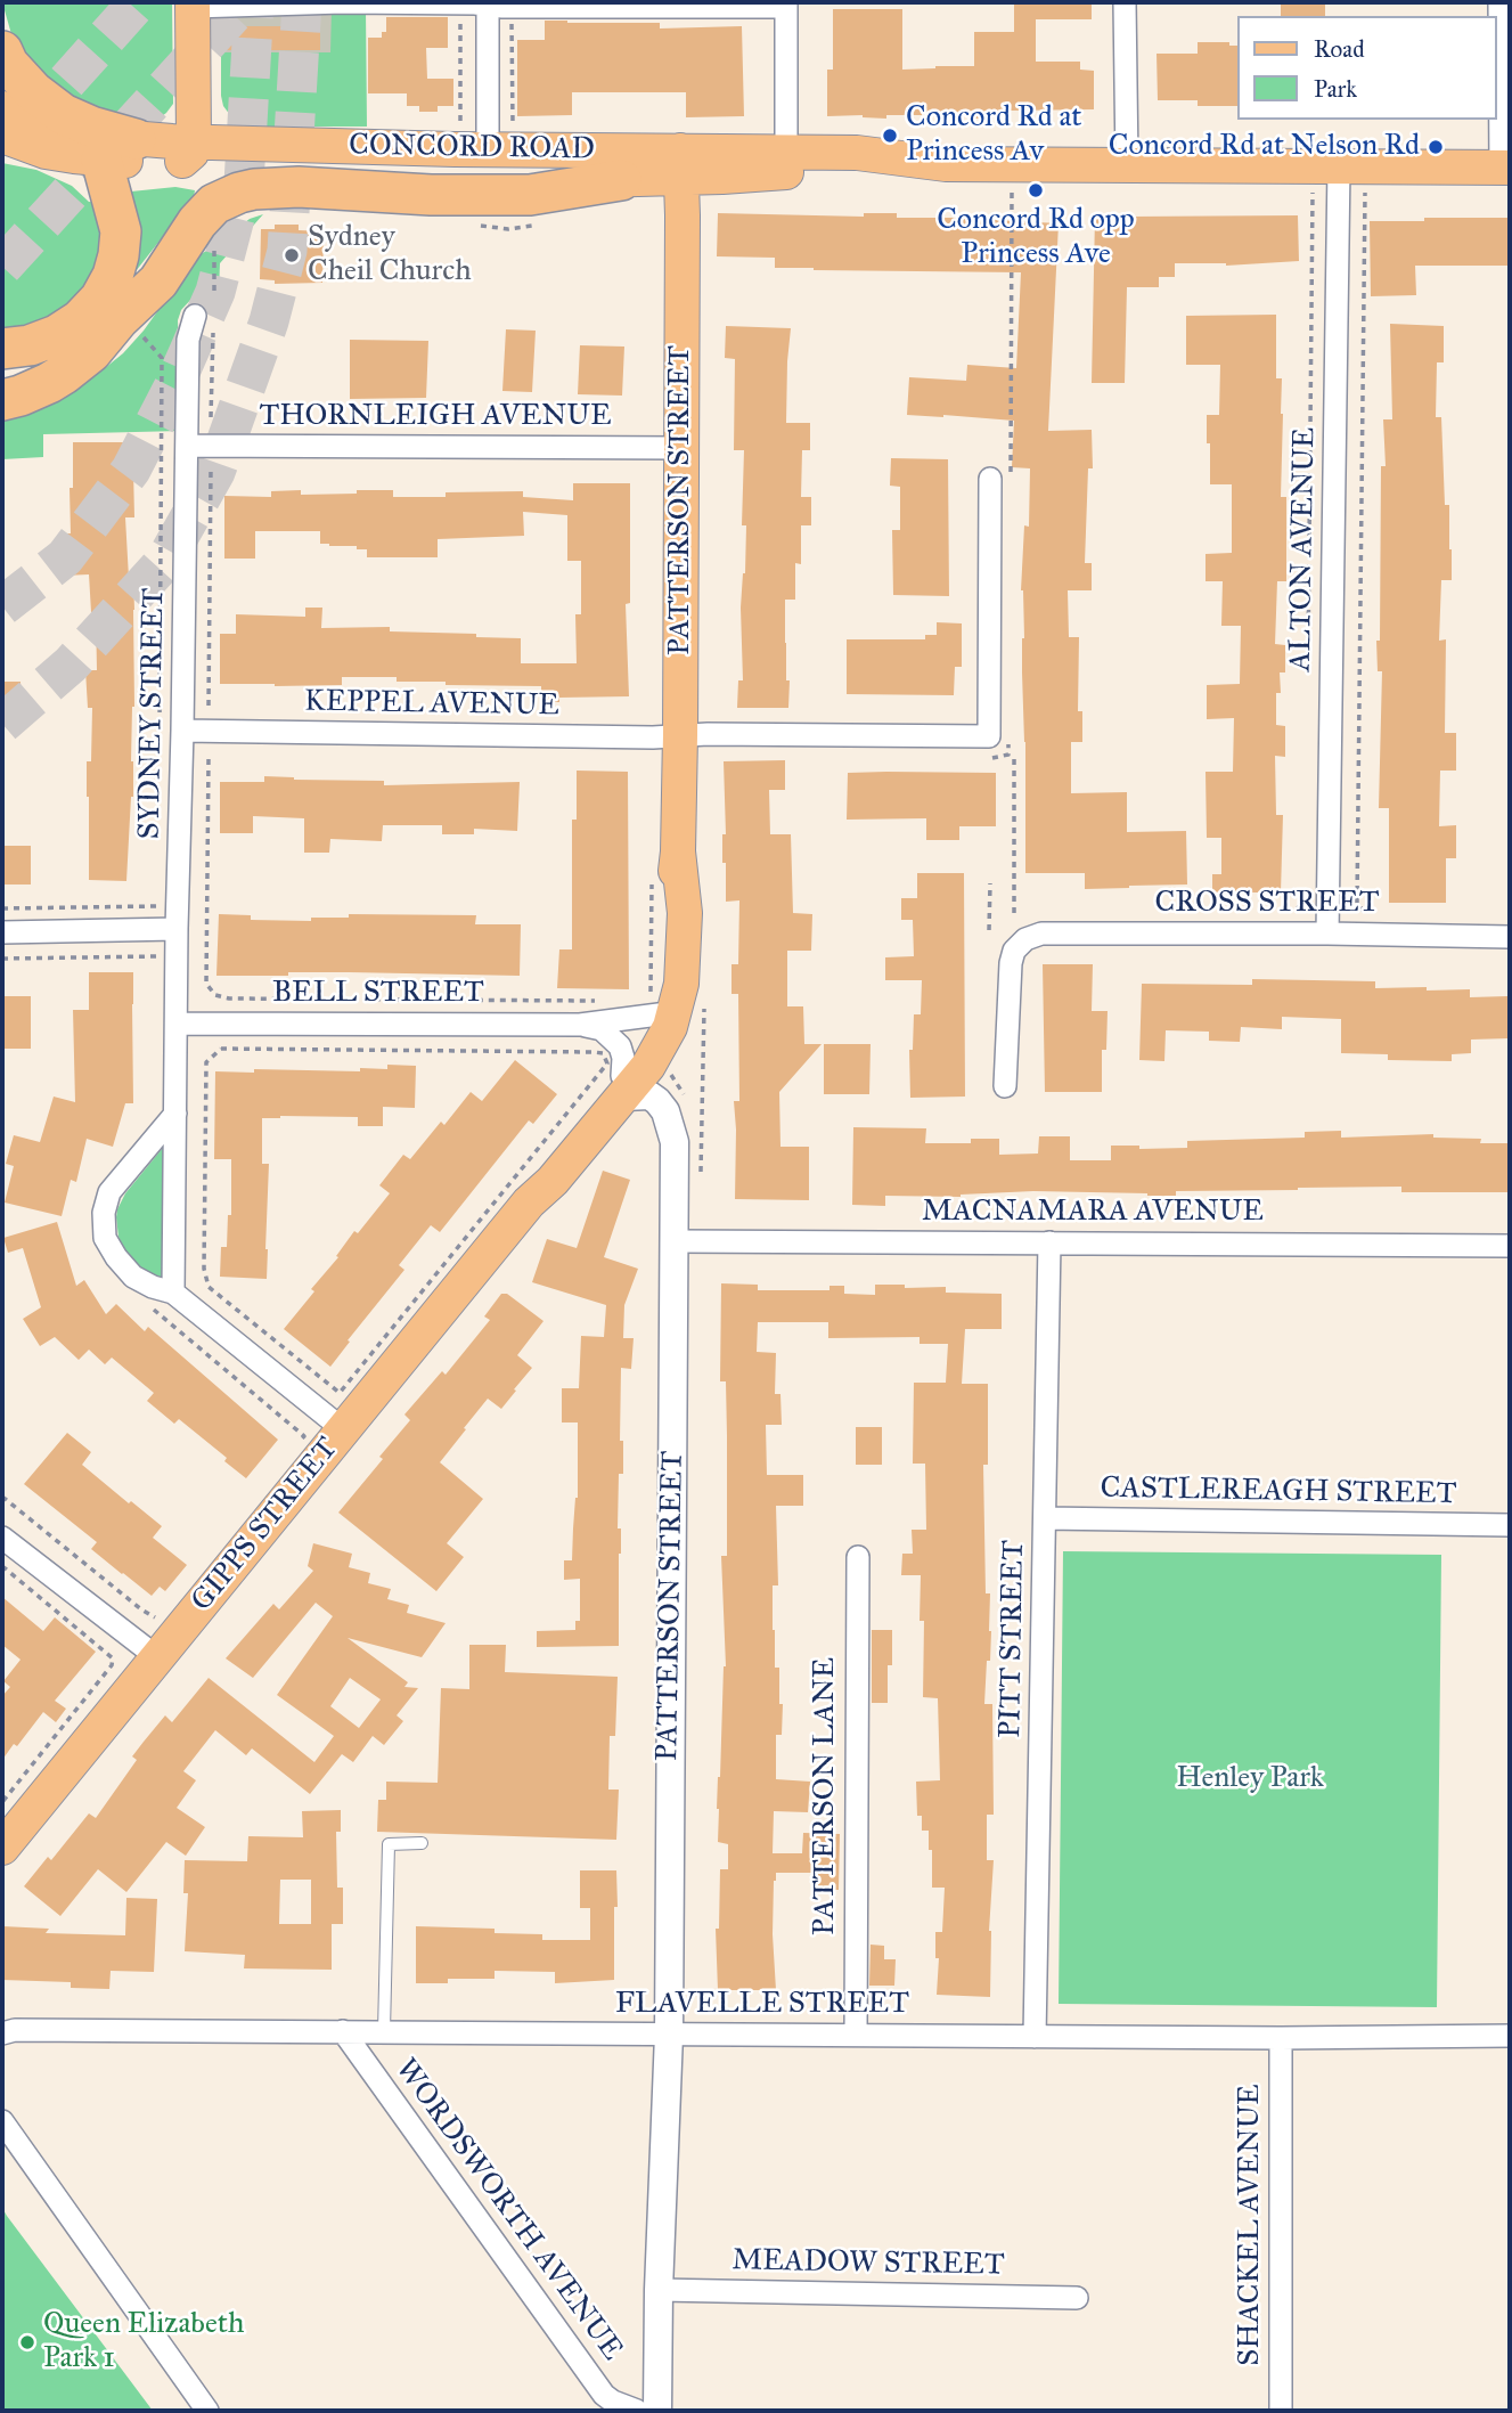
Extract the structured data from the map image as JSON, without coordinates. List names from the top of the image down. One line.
{"streets":{"main road":["CONCORD ROAD","PATTERSON STREET","GIPPS STREET"],"street":["THORNLEIGH AVENUE","ALTON AVENUE","KEPPEL AVENUE","SYDNEY STREET","CROSS STREET","BELL STREET","MACNAMARA AVENUE","CASTLEREAGH STREET","PITT STREET","PATTERSON LANE","FLAVELLE STREET","WORDSWORTH AVENUE","SHACKEL AVENUE","MEADOW STREET"]},"crossings":[["CONCORD ROAD","PATTERSON STREET"],["CONCORD ROAD","ALTON AVENUE"],["THORNLEIGH AVENUE","PATTERSON STREET"],["THORNLEIGH AVENUE","SYDNEY STREET"],["PATTERSON STREET","KEPPEL AVENUE"],["PATTERSON STREET","BELL STREET"],["PATTERSON STREET","MACNAMARA AVENUE"],["PATTERSON STREET","GIPPS STREET"],["PATTERSON STREET","FLAVELLE STREET"],["PATTERSON STREET","MEADOW STREET"],["ALTON AVENUE","CROSS STREET"],["KEPPEL AVENUE","SYDNEY STREET"],["SYDNEY STREET","BELL STREET"],["BELL STREET","GIPPS STREET"],["MACNAMARA AVENUE","PITT STREET"],["CASTLEREAGH STREET","PITT STREET"],["PITT STREET","FLAVELLE STREET"],["PATTERSON LANE","FLAVELLE STREET"],["FLAVELLE STREET","WORDSWORTH AVENUE"],["FLAVELLE STREET","SHACKEL AVENUE"]],"parks":["Henley Park"],"places":["Concord Rd at Princess Av","Concord Rd at Nelson Rd","Concord Rd opp Princess Ave","Sydney Cheil Church","Queen Elizabeth Park 1"],"legend":["Road","Park"]}
